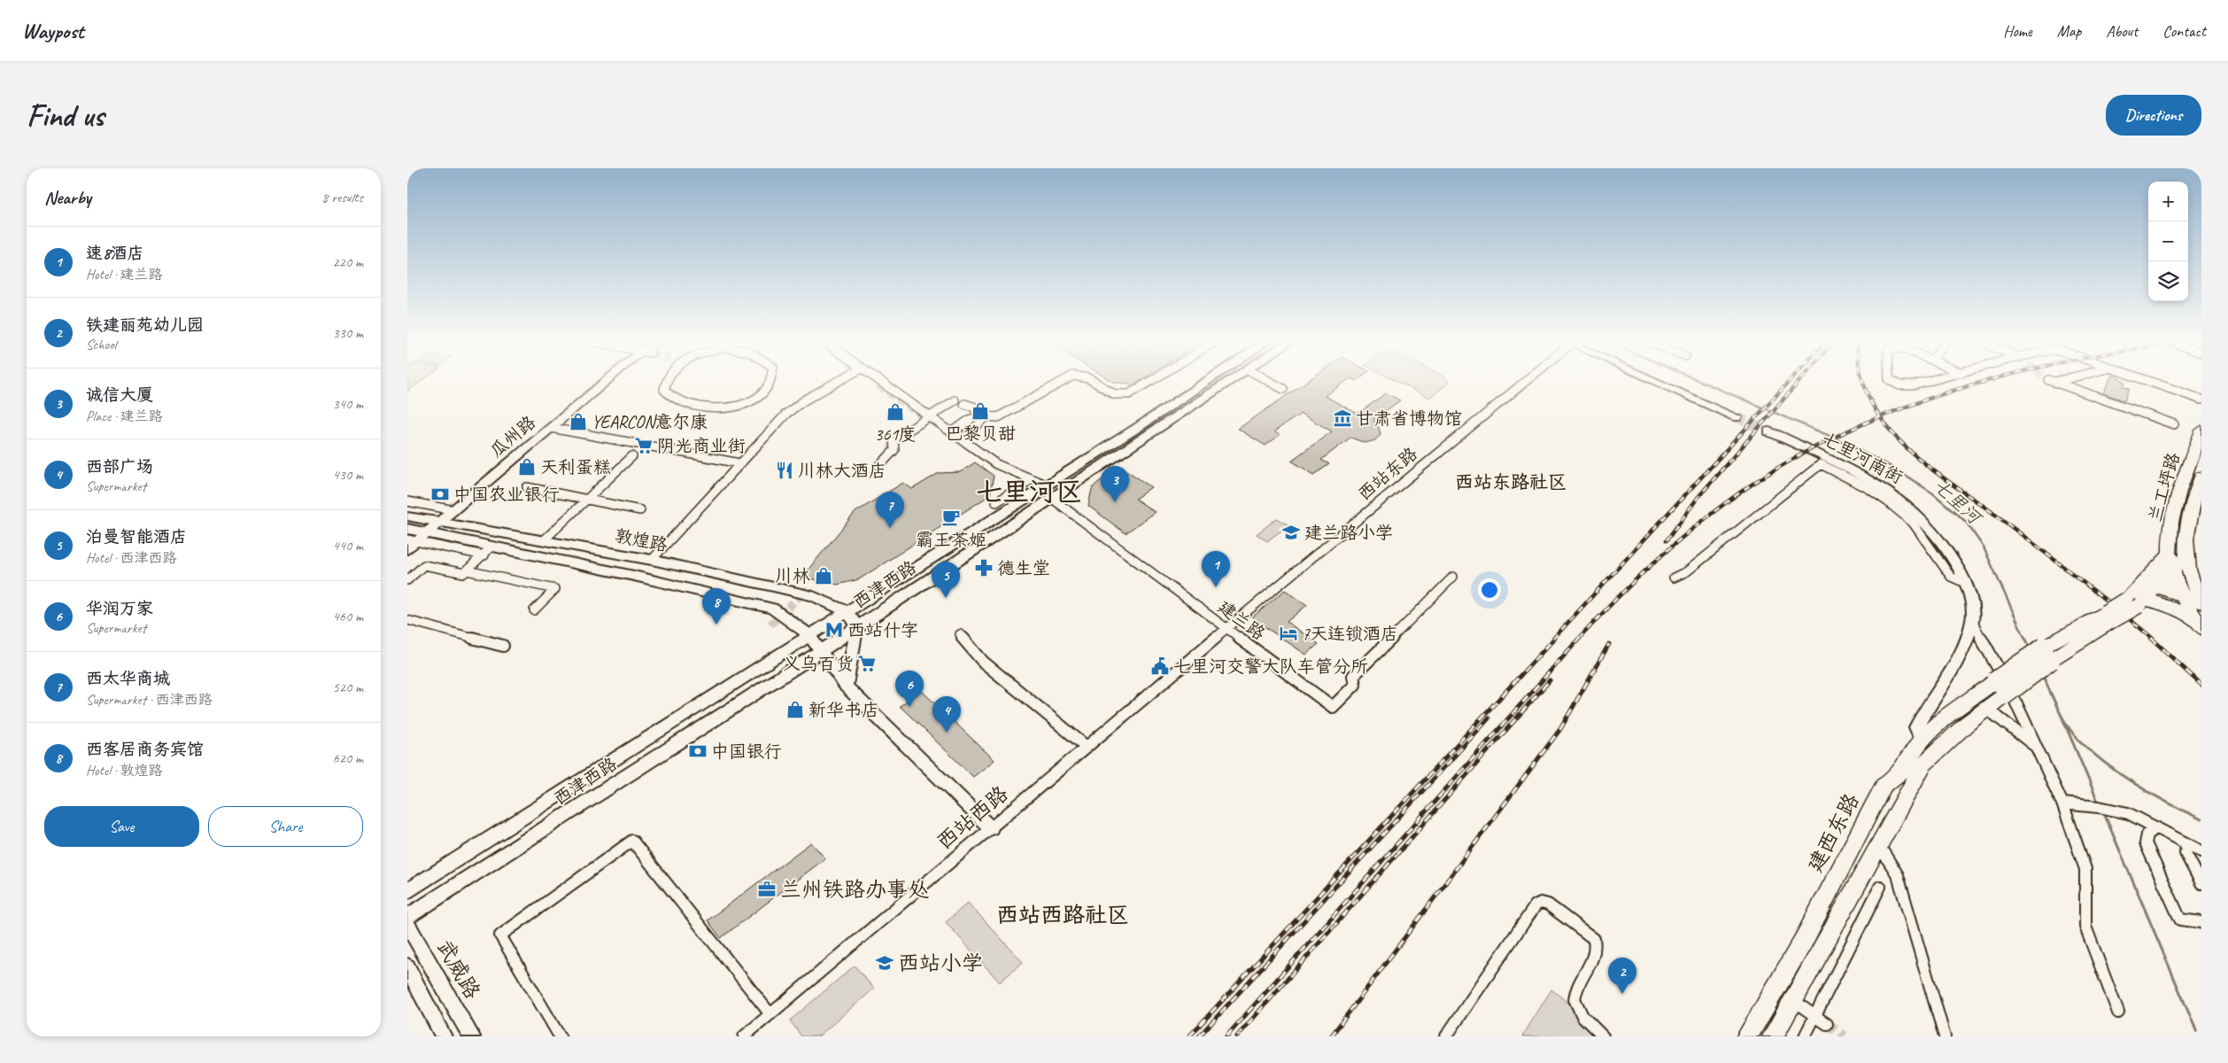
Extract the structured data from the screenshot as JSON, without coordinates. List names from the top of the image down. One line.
{"streets":{"highway":["兰工坪路","建西东路"],"main road":["瓜州路","七里河南街","敦煌路","西津西路","武威路"],"street":["西站东路","建兰路","西站西路"]},"crossings":[["瓜州路","敦煌路"],["七里河南街","建西东路"],["西站东路","建兰路"],["西站东路","西站西路"],["敦煌路","西津西路"],["敦煌路","西站西路"],["西津西路","建兰路"],["建兰路","西站西路"]],"districts":["西站东路社区","七里河区","西站西路社区"],"water":["七里河"],"places":{"shop":["巴黎贝甜","361度","YEARCON意尔康","天利蛋糕","川林","新华书店"],"museum":["甘肃省博物馆"],"supermarket":["阴光商业街","义乌百货"],"restaurant":["川林大酒店"],"bank":["中国农业银行","中国银行"],"cafe":["霸王茶姬"],"school or university":["建兰路小学","西站小学"],"pharmacy":["德生堂"],"metro station":["西站什字"],"hotel":["7天连锁酒店"],"public building":["七里河交警大队车管分所"],"office":["兰州铁路办事处"]},"page":{"header":"Waypost","nav":["Home","Map","About","Contact"],"buttons":["Directions",["Save","Share"]],"title":"Find us","heading":["Nearby","8 results"],"map_buttons":["+","−"],"list":[{"mark":"1","name":"速8酒店","note":"Hotel · 建兰路","value":"220 m"},{"mark":"2","name":"铁建丽苑幼儿园","note":"School","value":"330 m"},{"mark":"3","name":"诚信大厦","note":"Place · 建兰路","value":"340 m"},{"mark":"4","name":"西部广场","note":"Supermarket","value":"430 m"},{"mark":"5","name":"泊曼智能酒店","note":"Hotel · 西津西路","value":"440 m"},{"mark":"6","name":"华润万家","note":"Supermarket","value":"460 m"},{"mark":"7","name":"西太华商城","note":"Supermarket · 西津西路","value":"520 m"},{"mark":"8","name":"西客居商务宾馆","note":"Hotel · 敦煌路","value":"620 m"}],"pins":["3","7","1","5","8","6","4","2"]}}
